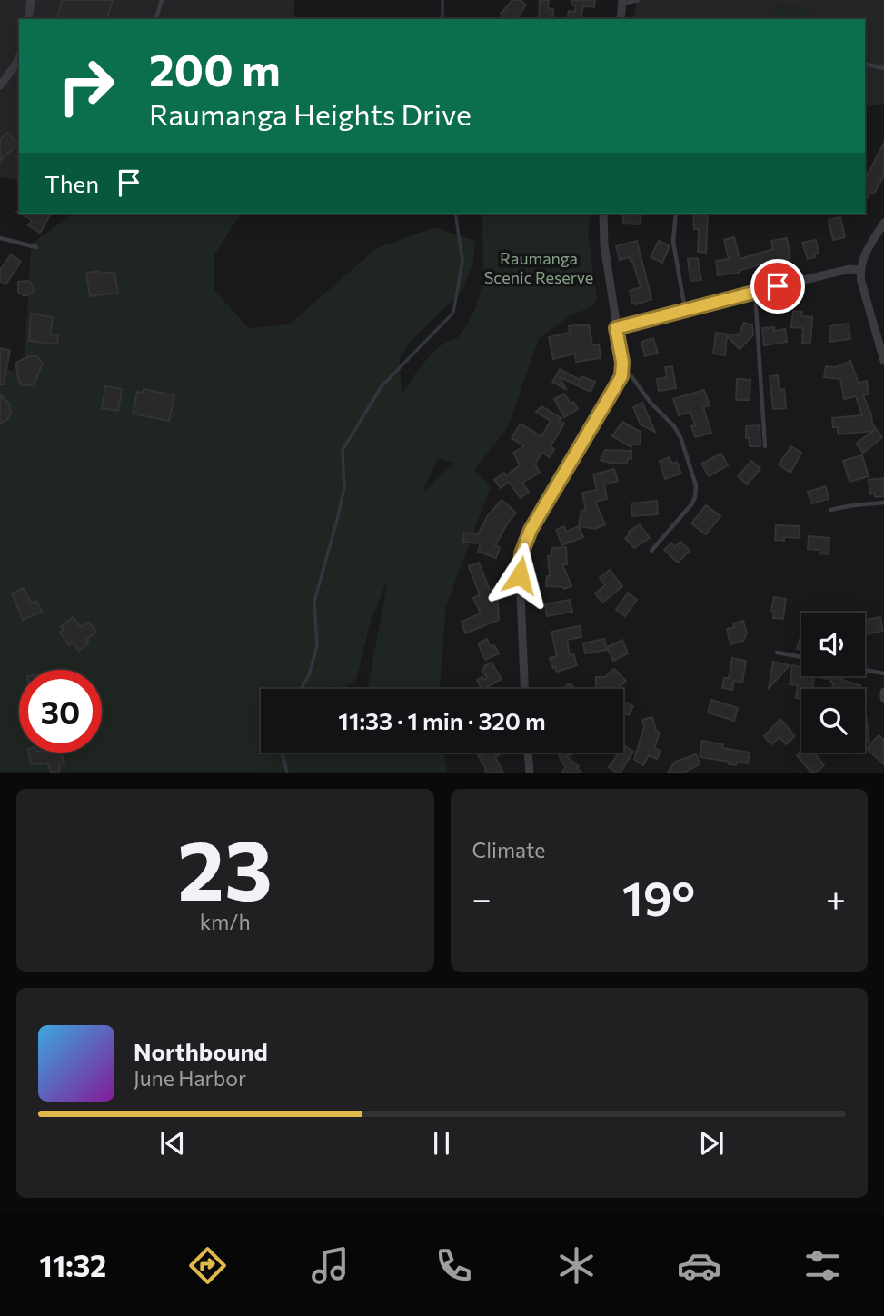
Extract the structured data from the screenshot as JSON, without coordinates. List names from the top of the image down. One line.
{"parks":["Raumanga Scenic Reserve"],"page":{"turn":["200 m","Raumanga Heights Drive"],"then":"Then","limit":"30","trip":"11:33 · 1 min · 320 m","tile":[["23","km/h"],"Climate"],"heat":["−","19°","+"],"song":["Northbound","June Harbor"],"tabs":"11:32"}}
